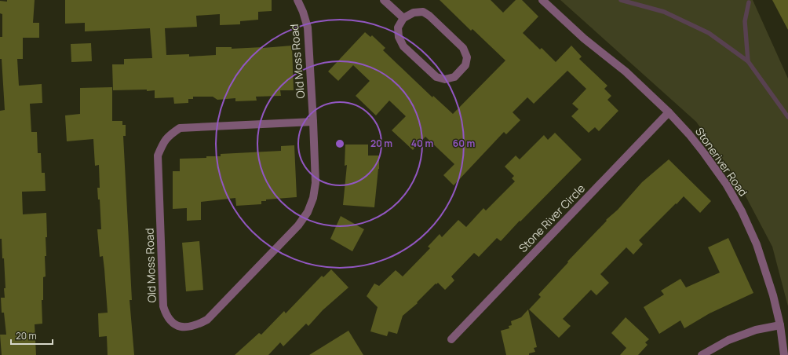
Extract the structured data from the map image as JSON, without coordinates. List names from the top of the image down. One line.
{"streets":{"street":["Old Moss Road","Stoneriver Road","Stone River Circle"]},"crossings":[["Stoneriver Road","Stone River Circle"]],"scale_bar":"20 m","rings":["20 m","40 m","60 m"]}
